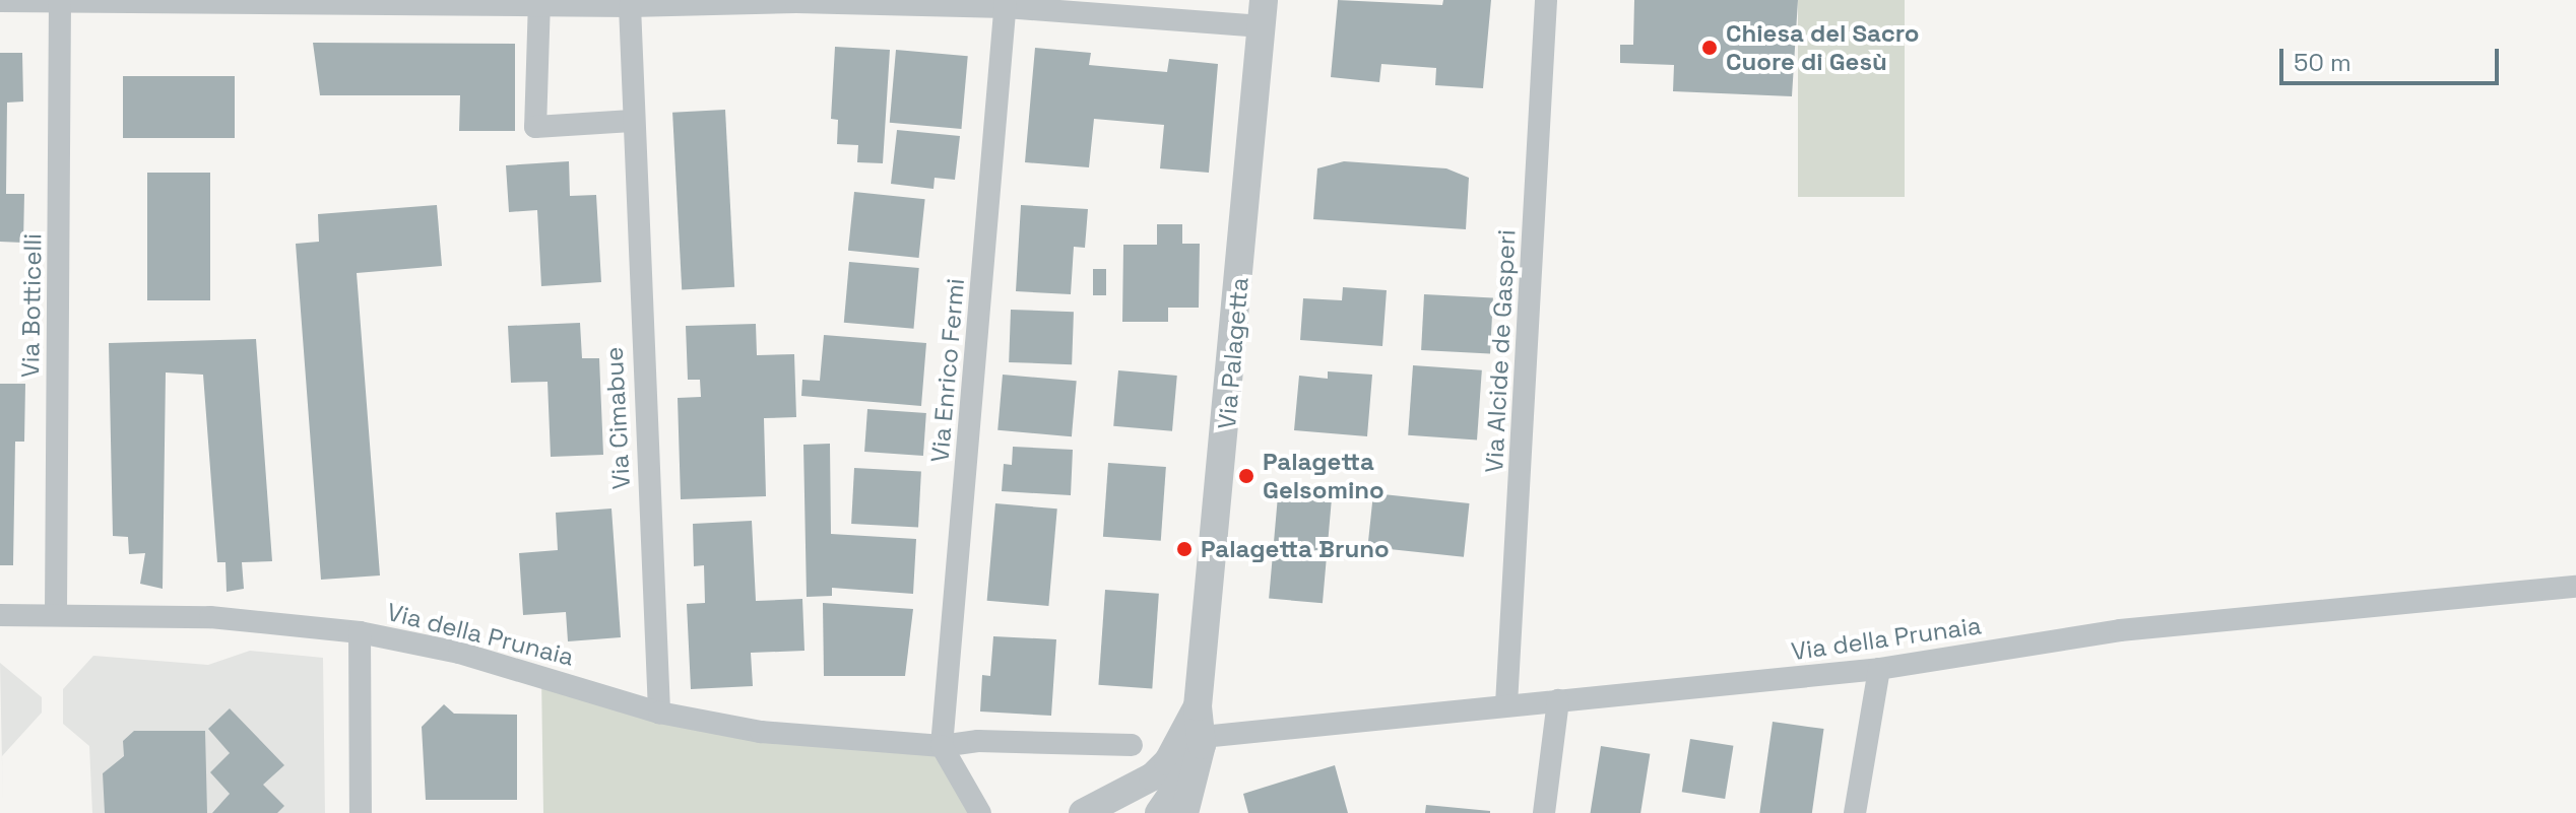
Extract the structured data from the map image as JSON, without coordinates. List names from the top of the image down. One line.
{"streets":{"street":["Via Botticelli","Via Alcide de Gasperi","Via Palagetta","Via Enrico Fermi","Via Cimabue","Via della Prunaia"]},"crossings":[["Via Botticelli","Via della Prunaia"],["Via Alcide de Gasperi","Via della Prunaia"],["Via Palagetta","Via della Prunaia"],["Via Enrico Fermi","Via della Prunaia"],["Via Cimabue","Via della Prunaia"]],"places":["Chiesa del Sacro Cuore di Gesù","Palagetta Gelsomino","Palagetta Bruno"],"scale_bar":"50 m"}
